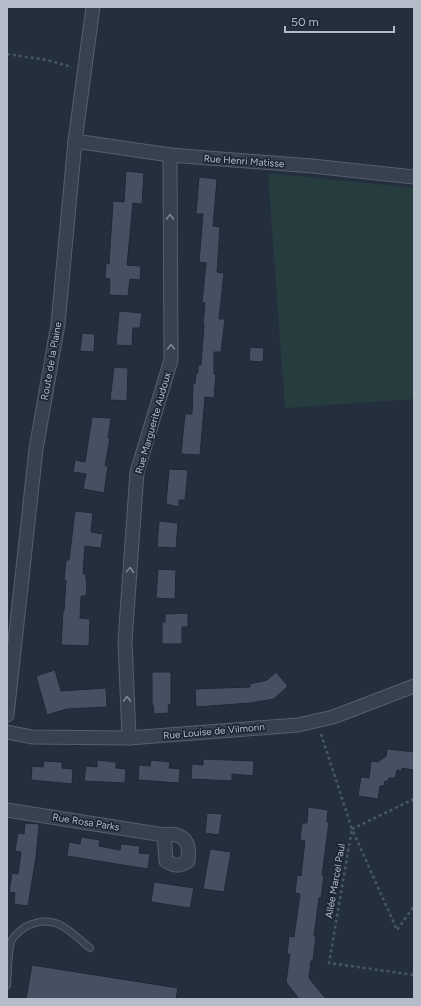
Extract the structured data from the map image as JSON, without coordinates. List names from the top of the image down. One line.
{"streets":{"street":["Rue Henri Matisse","Route de la Plaine","Rue Marguerite Audoux","Rue Louise de Vilmorin","Rue Rosa Parks"],"path":["Allée Marcel Paul"]},"crossings":[["Rue Henri Matisse","Route de la Plaine"],["Rue Henri Matisse","Rue Marguerite Audoux"],["Rue Marguerite Audoux","Rue Louise de Vilmorin"],["Rue Louise de Vilmorin","Allée Marcel Paul"]],"one_way":["Rue Marguerite Audoux"],"scale_bar":"50 m"}
